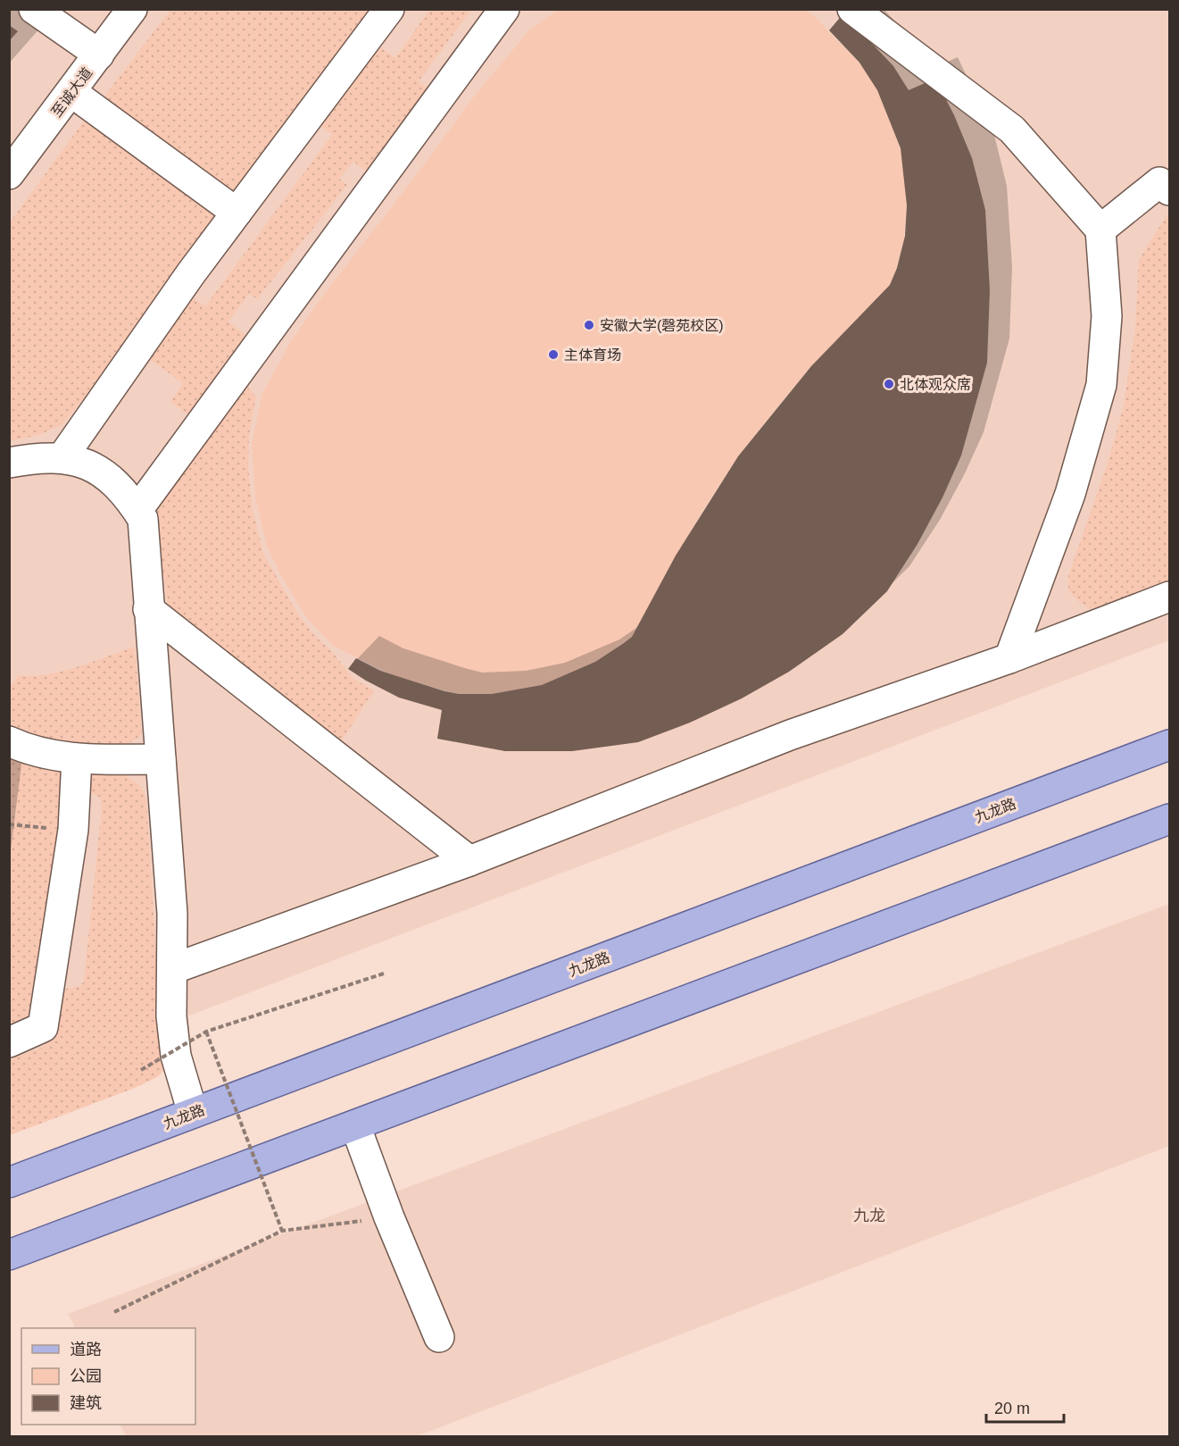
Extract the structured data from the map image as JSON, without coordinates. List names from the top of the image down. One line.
{"streets":{"main road":["九龙路"],"street":["至诚大道"]},"districts":["九龙"],"places":["安徽大学(磬苑校区)","主体育场","北体观众席"],"legend":["道路","公园","建筑"],"scale_bar":"20 m"}
